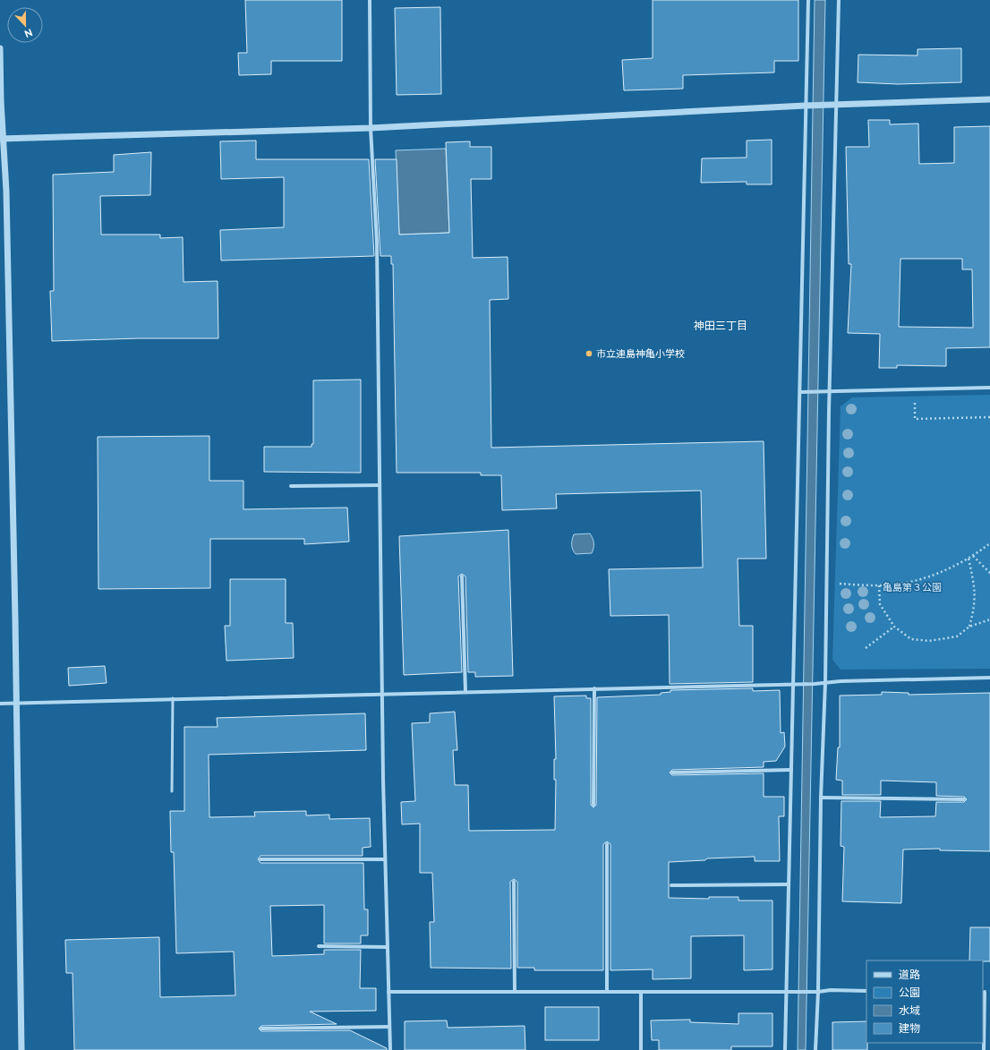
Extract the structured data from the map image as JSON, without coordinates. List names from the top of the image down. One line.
{"districts":["神田三丁目"],"parks":["亀島第３公園"],"places":["市立連島神亀小学校"],"legend":["道路","公園","水域","建物"],"north":"bottom"}
